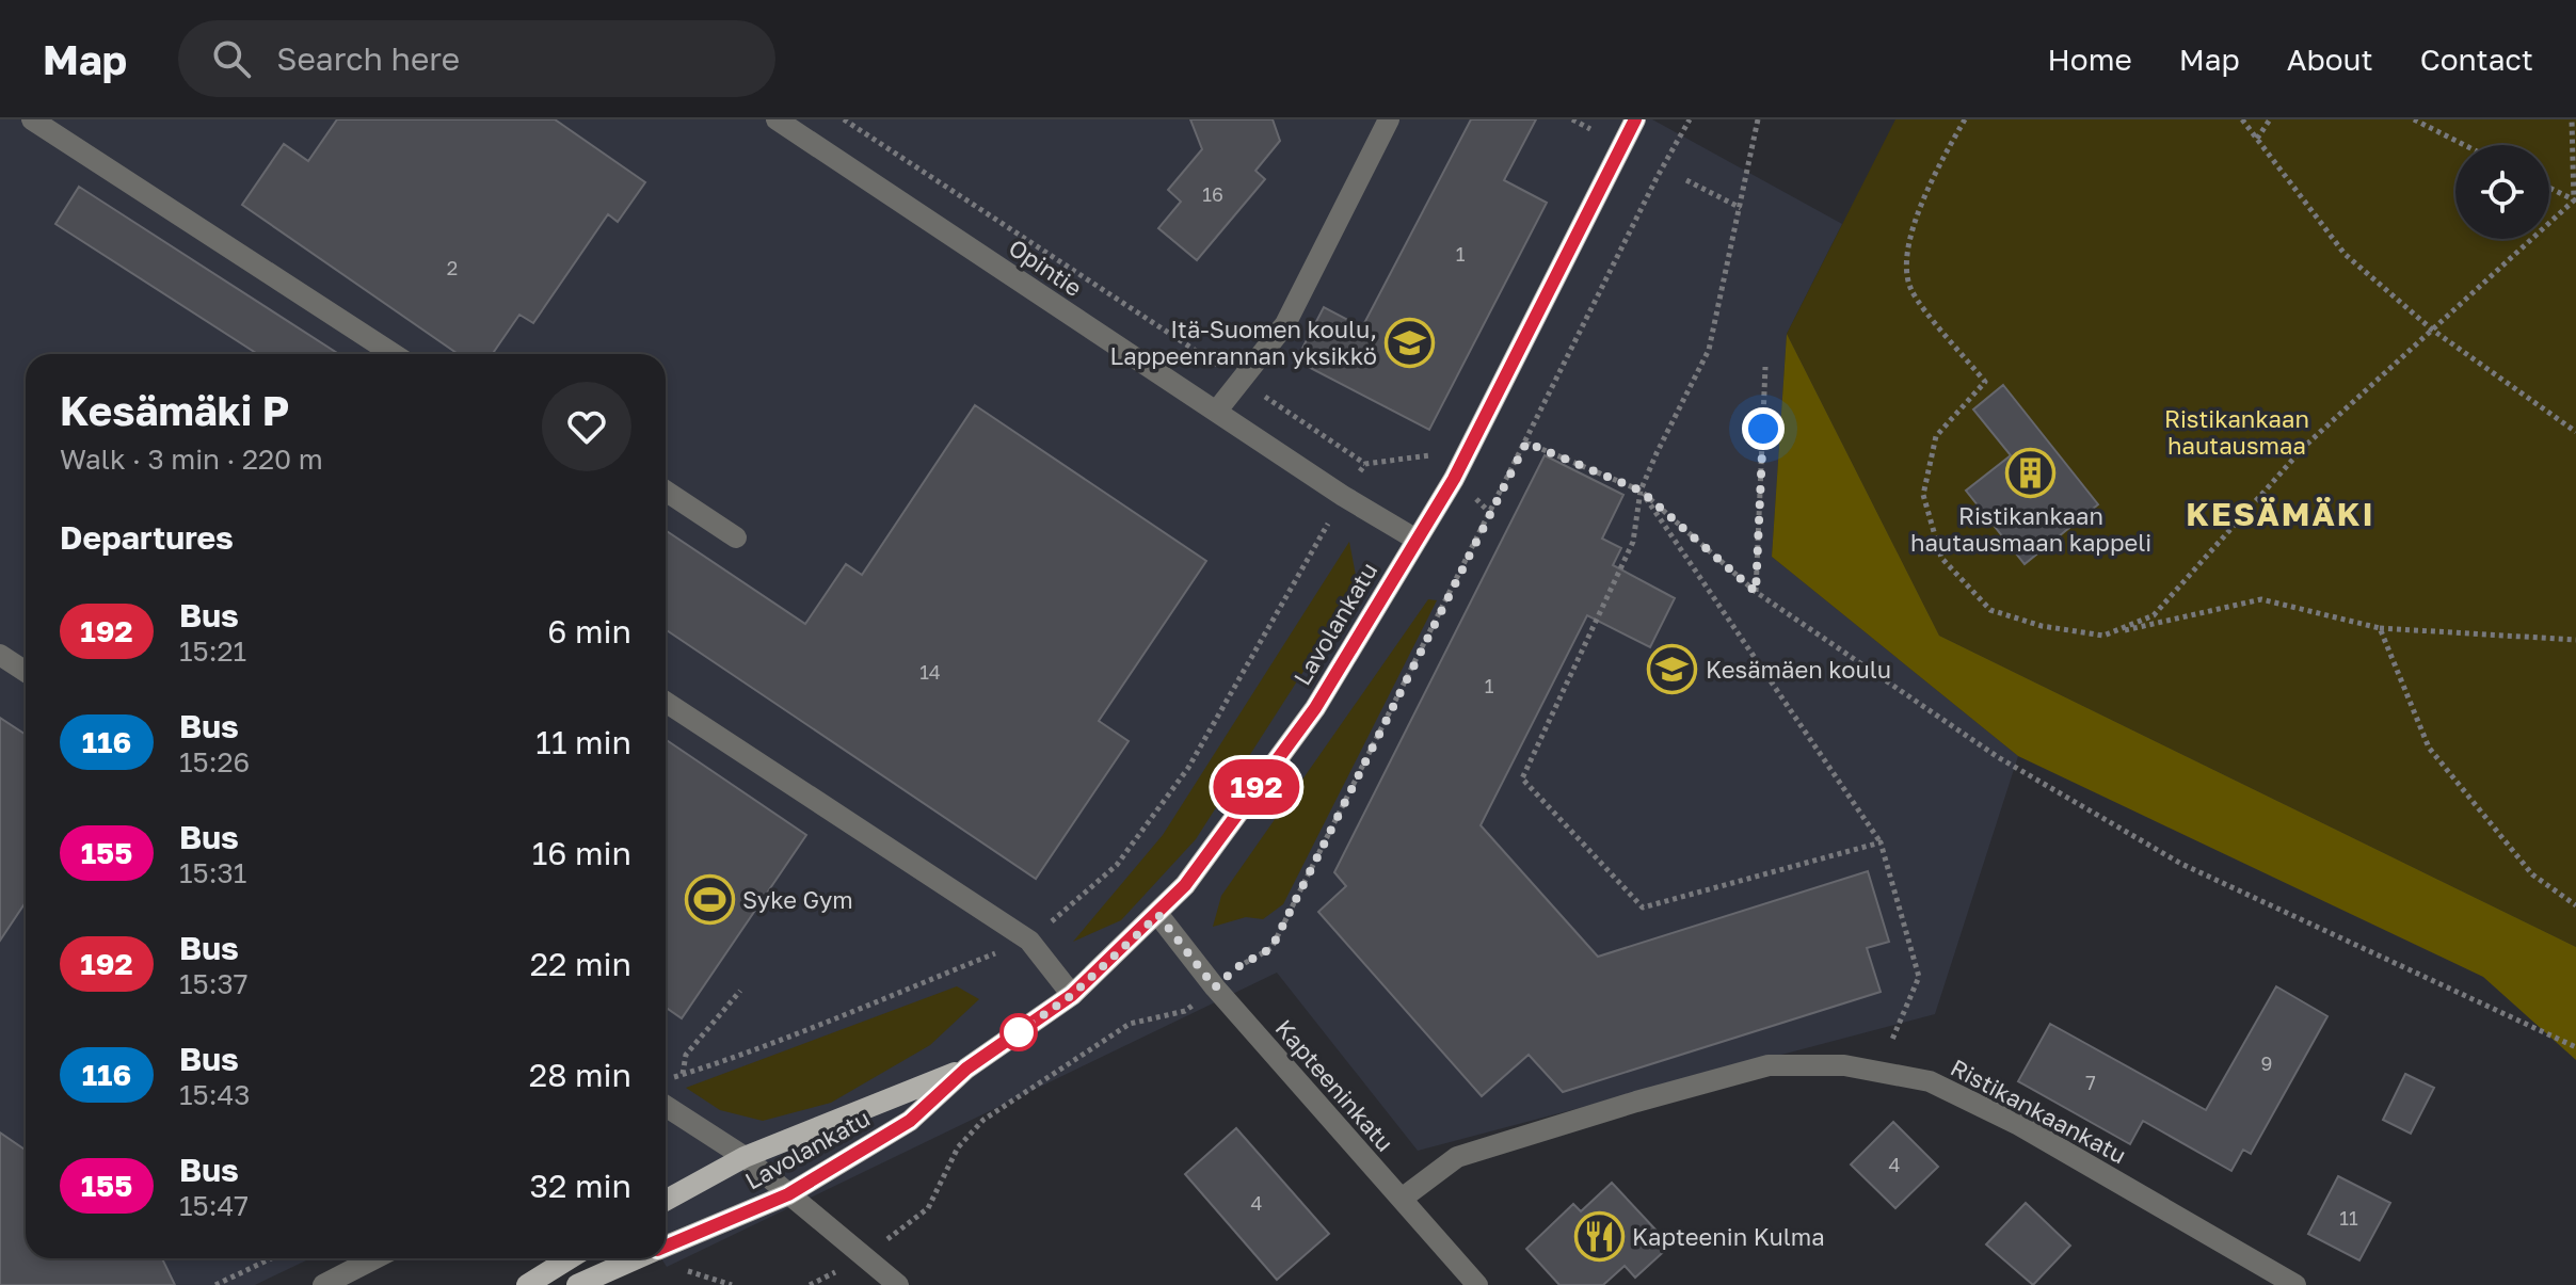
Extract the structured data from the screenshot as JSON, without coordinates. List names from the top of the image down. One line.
{"streets":{"main road":["Lavolankatu"],"street":["Opintie","Kapteeninkatu","Ristikankaankatu"]},"crossings":[["Opintie","Lavolankatu"],["Lavolankatu","Kapteeninkatu"],["Kapteeninkatu","Ristikankaankatu"]],"districts":["KESÄMÄKI"],"parks":["Ristikankaan hautausmaa"],"places":{"school or university":["Itä-Suomen koulu, Lappeenrannan yksikkö","Kesämäen koulu"],"building":["Ristikankaan hautausmaan kappeli"],"sports":["Syke Gym"],"restaurant":["Kapteenin Kulma"]},"lines":["bus line 192"],"house_numbers":["16","1","2","14","1","9","7","4","4","11"],"page":{"header":"Map","search":"Search here","nav":["Home","Map","About","Contact"],"on_map":"192","heading":[["Kesämäki P","Walk · 3 min · 220 m"],"Departures"],"list":[{"mark":"192","name":"Bus","note":"15:21","value":"6 min"},{"mark":"116","name":"Bus","note":"15:26","value":"11 min"},{"mark":"155","name":"Bus","note":"15:31","value":"16 min"},{"mark":"192","name":"Bus","note":"15:37","value":"22 min"},{"mark":"116","name":"Bus","note":"15:43","value":"28 min"},{"mark":"155","name":"Bus","note":"15:47","value":"32 min"}]}}
